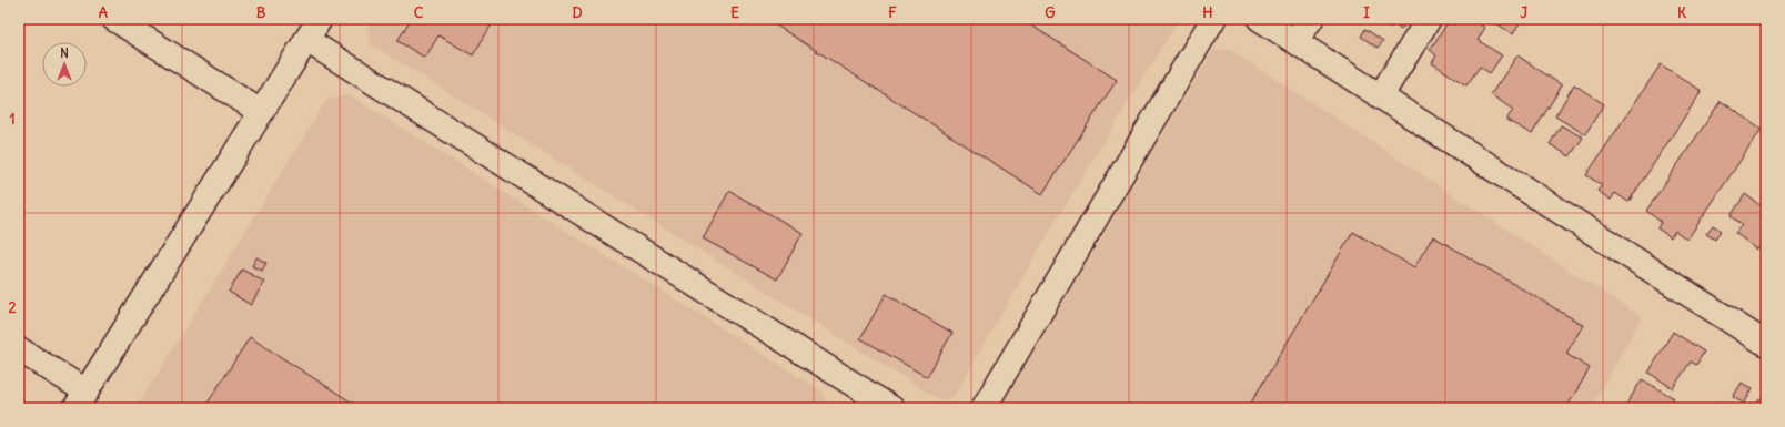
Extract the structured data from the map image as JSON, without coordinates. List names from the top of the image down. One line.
{"north":"top","grid":{"columns":["A","B","C","D","E","F","G","H","I","J","K"],"rows":["1","2"]}}
